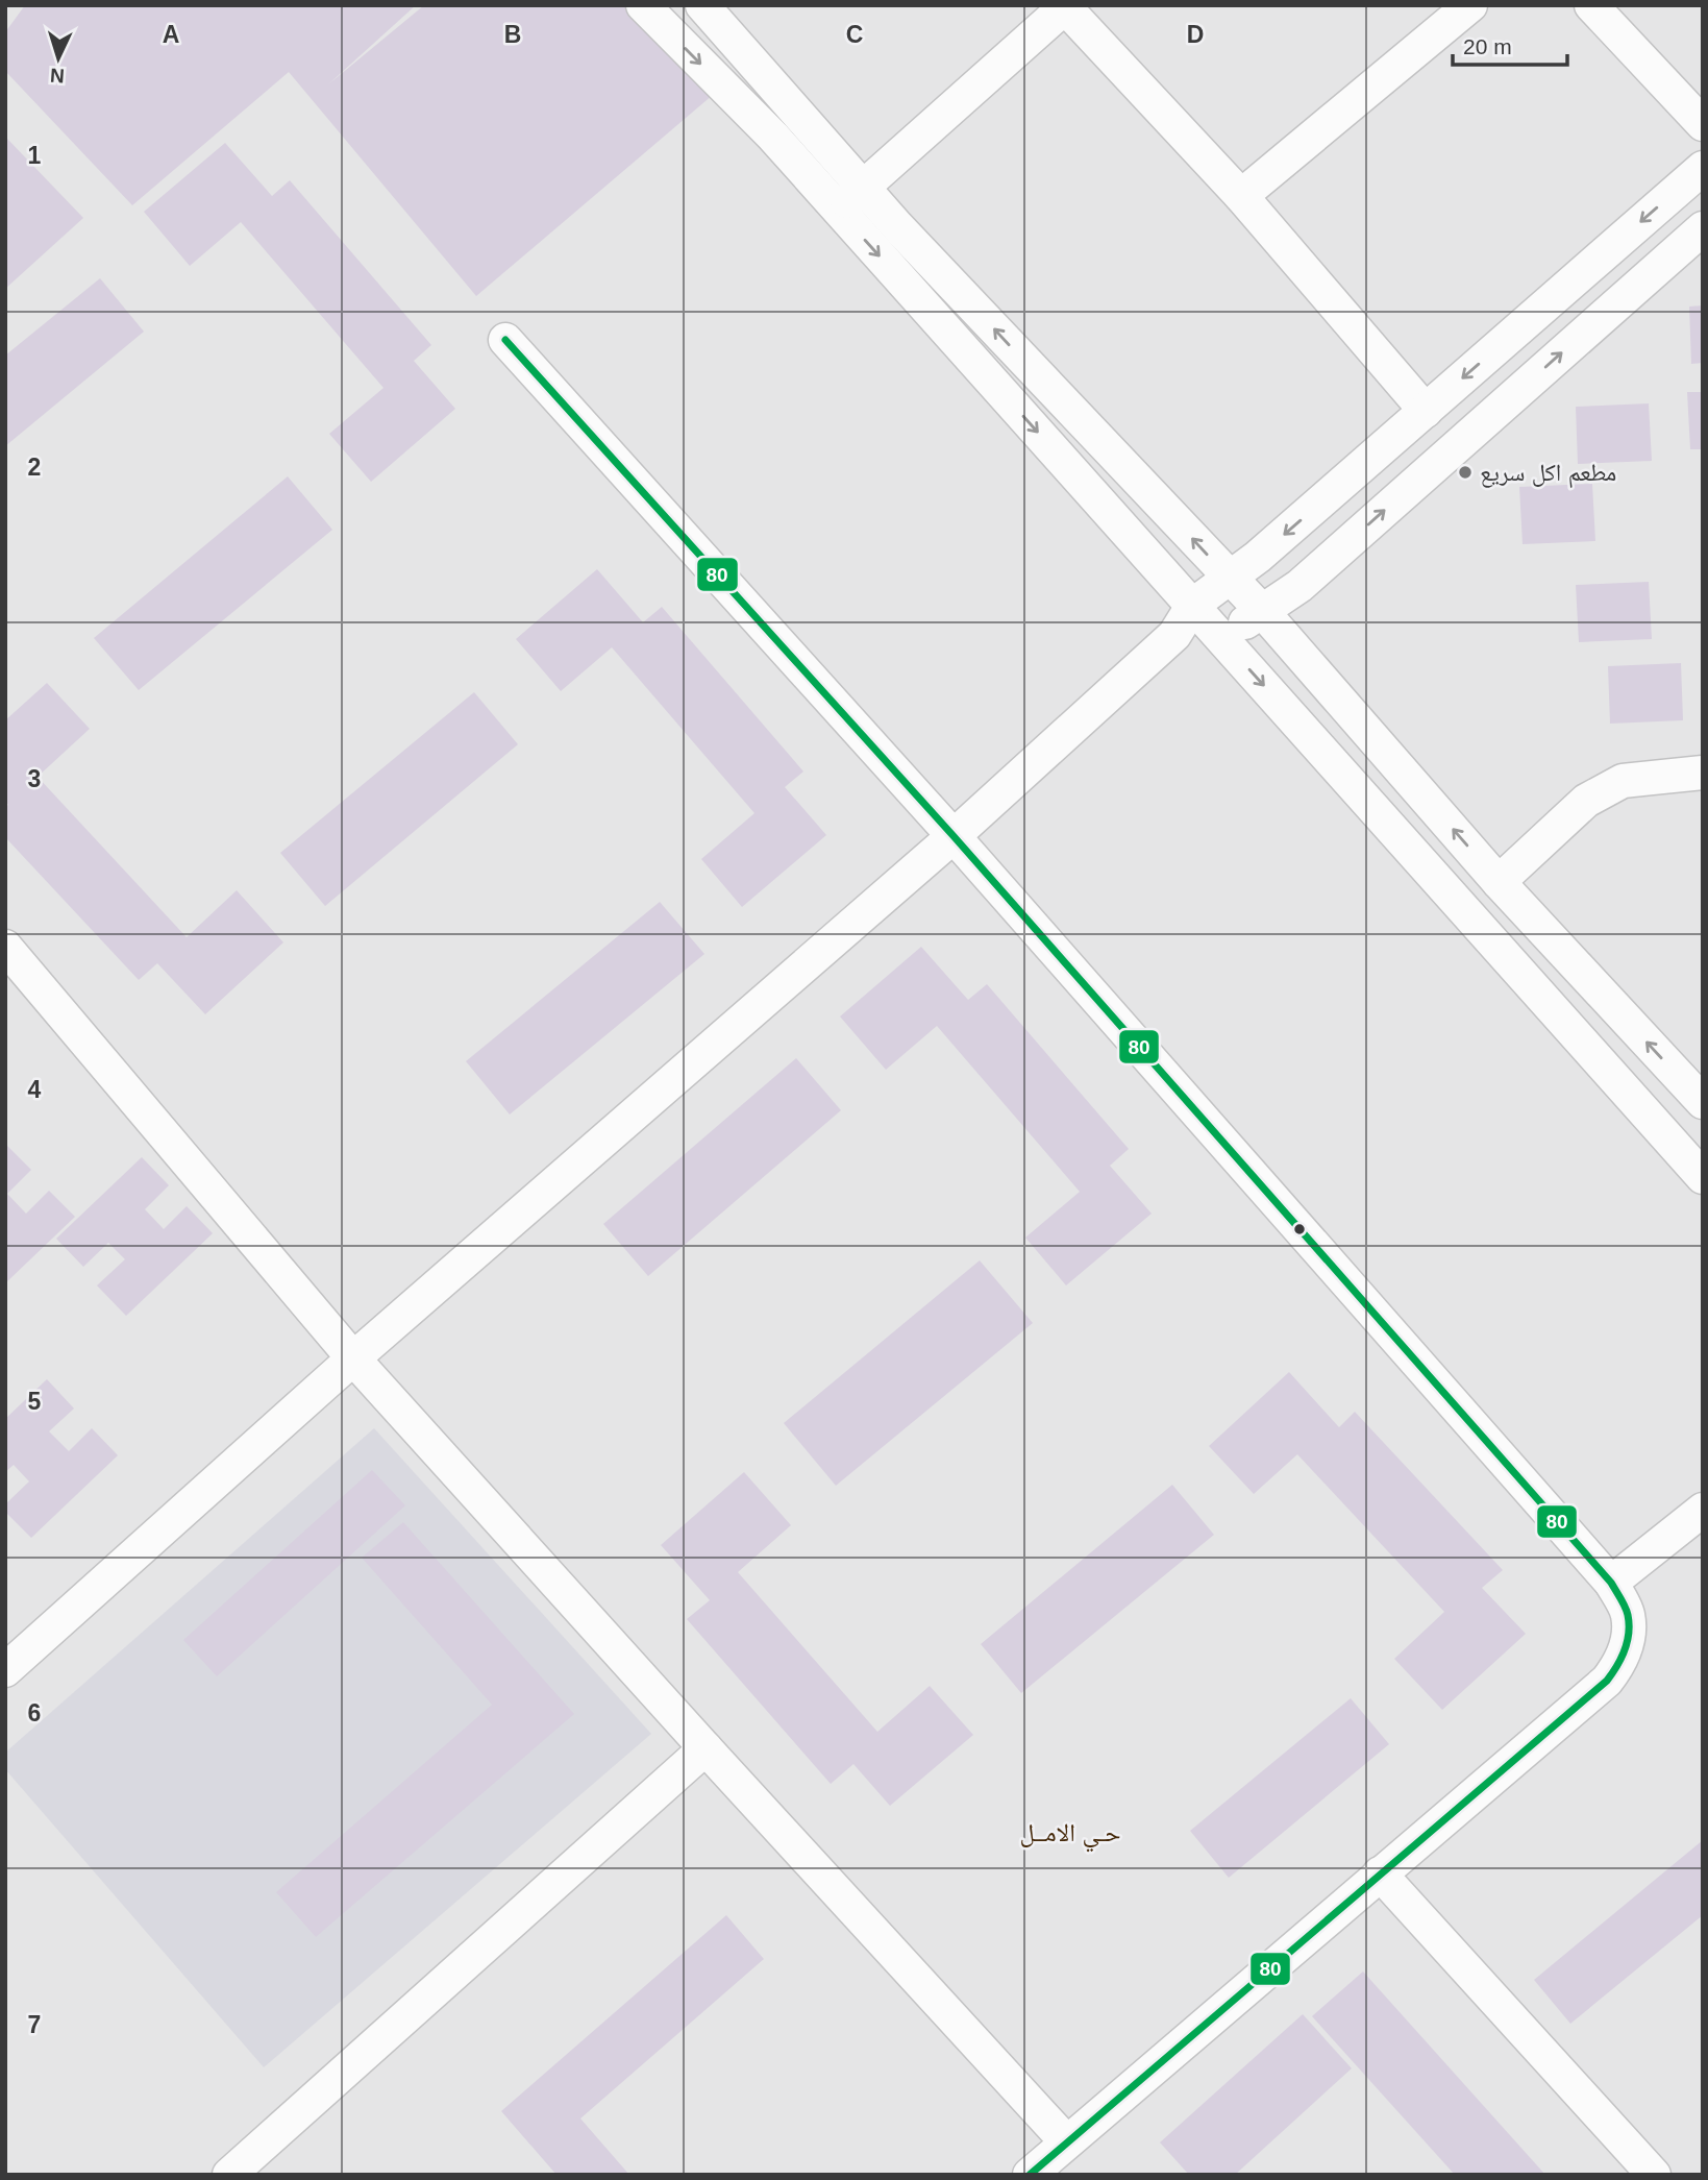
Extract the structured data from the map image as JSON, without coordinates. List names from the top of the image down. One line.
{"districts":["حـي الامــل"],"places":["مطعم اكل سريع"],"lines":["transit line 80"],"scale_bar":"20 m","north":"bottom","grid":{"columns":["A","B","C","D"],"rows":["1","2","3","4","5","6","7"]}}
